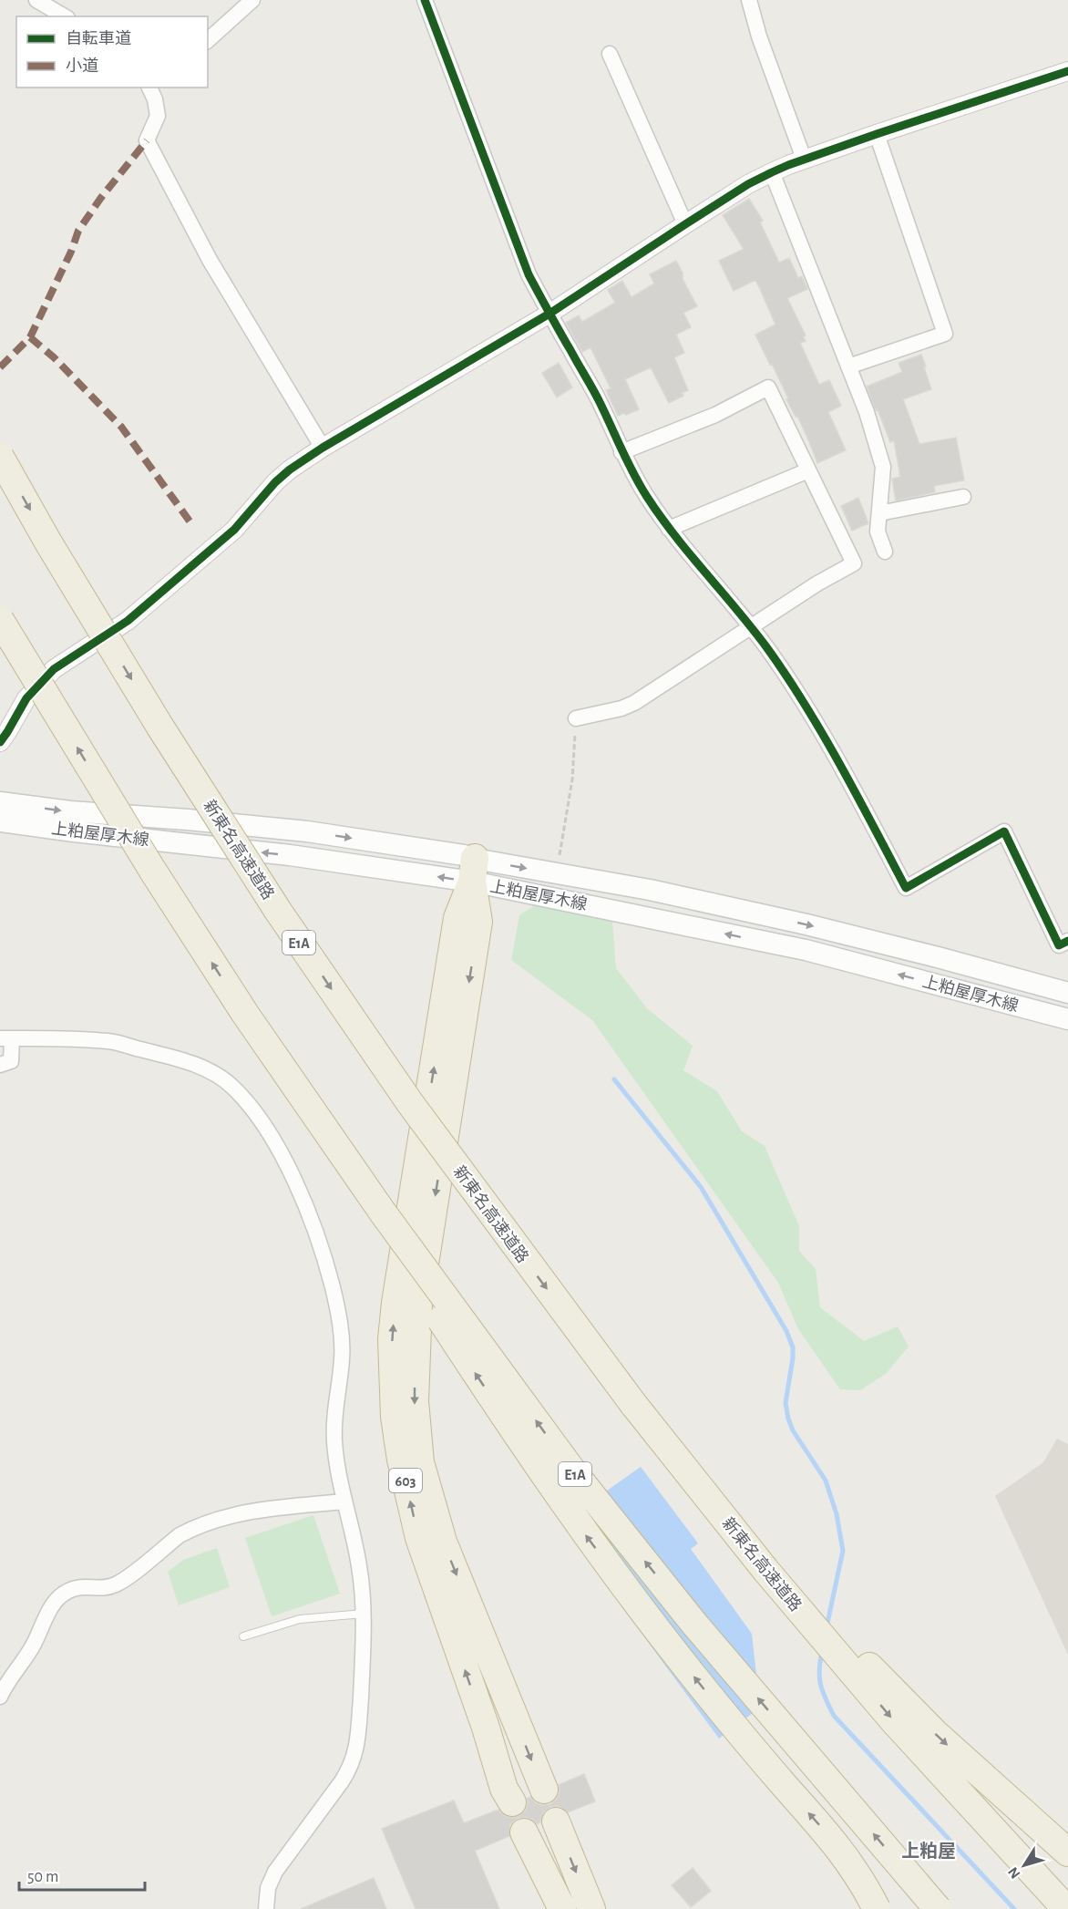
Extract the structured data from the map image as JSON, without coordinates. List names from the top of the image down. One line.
{"streets":{"highway":["新東名高速道路","E1A","603"],"main road":["上粕屋厚木線"]},"crossings":[["上粕屋厚木線","603"]],"districts":["上粕屋"],"legend":["自転車道","小道"],"scale_bar":"50 m","north":"bottom left"}
